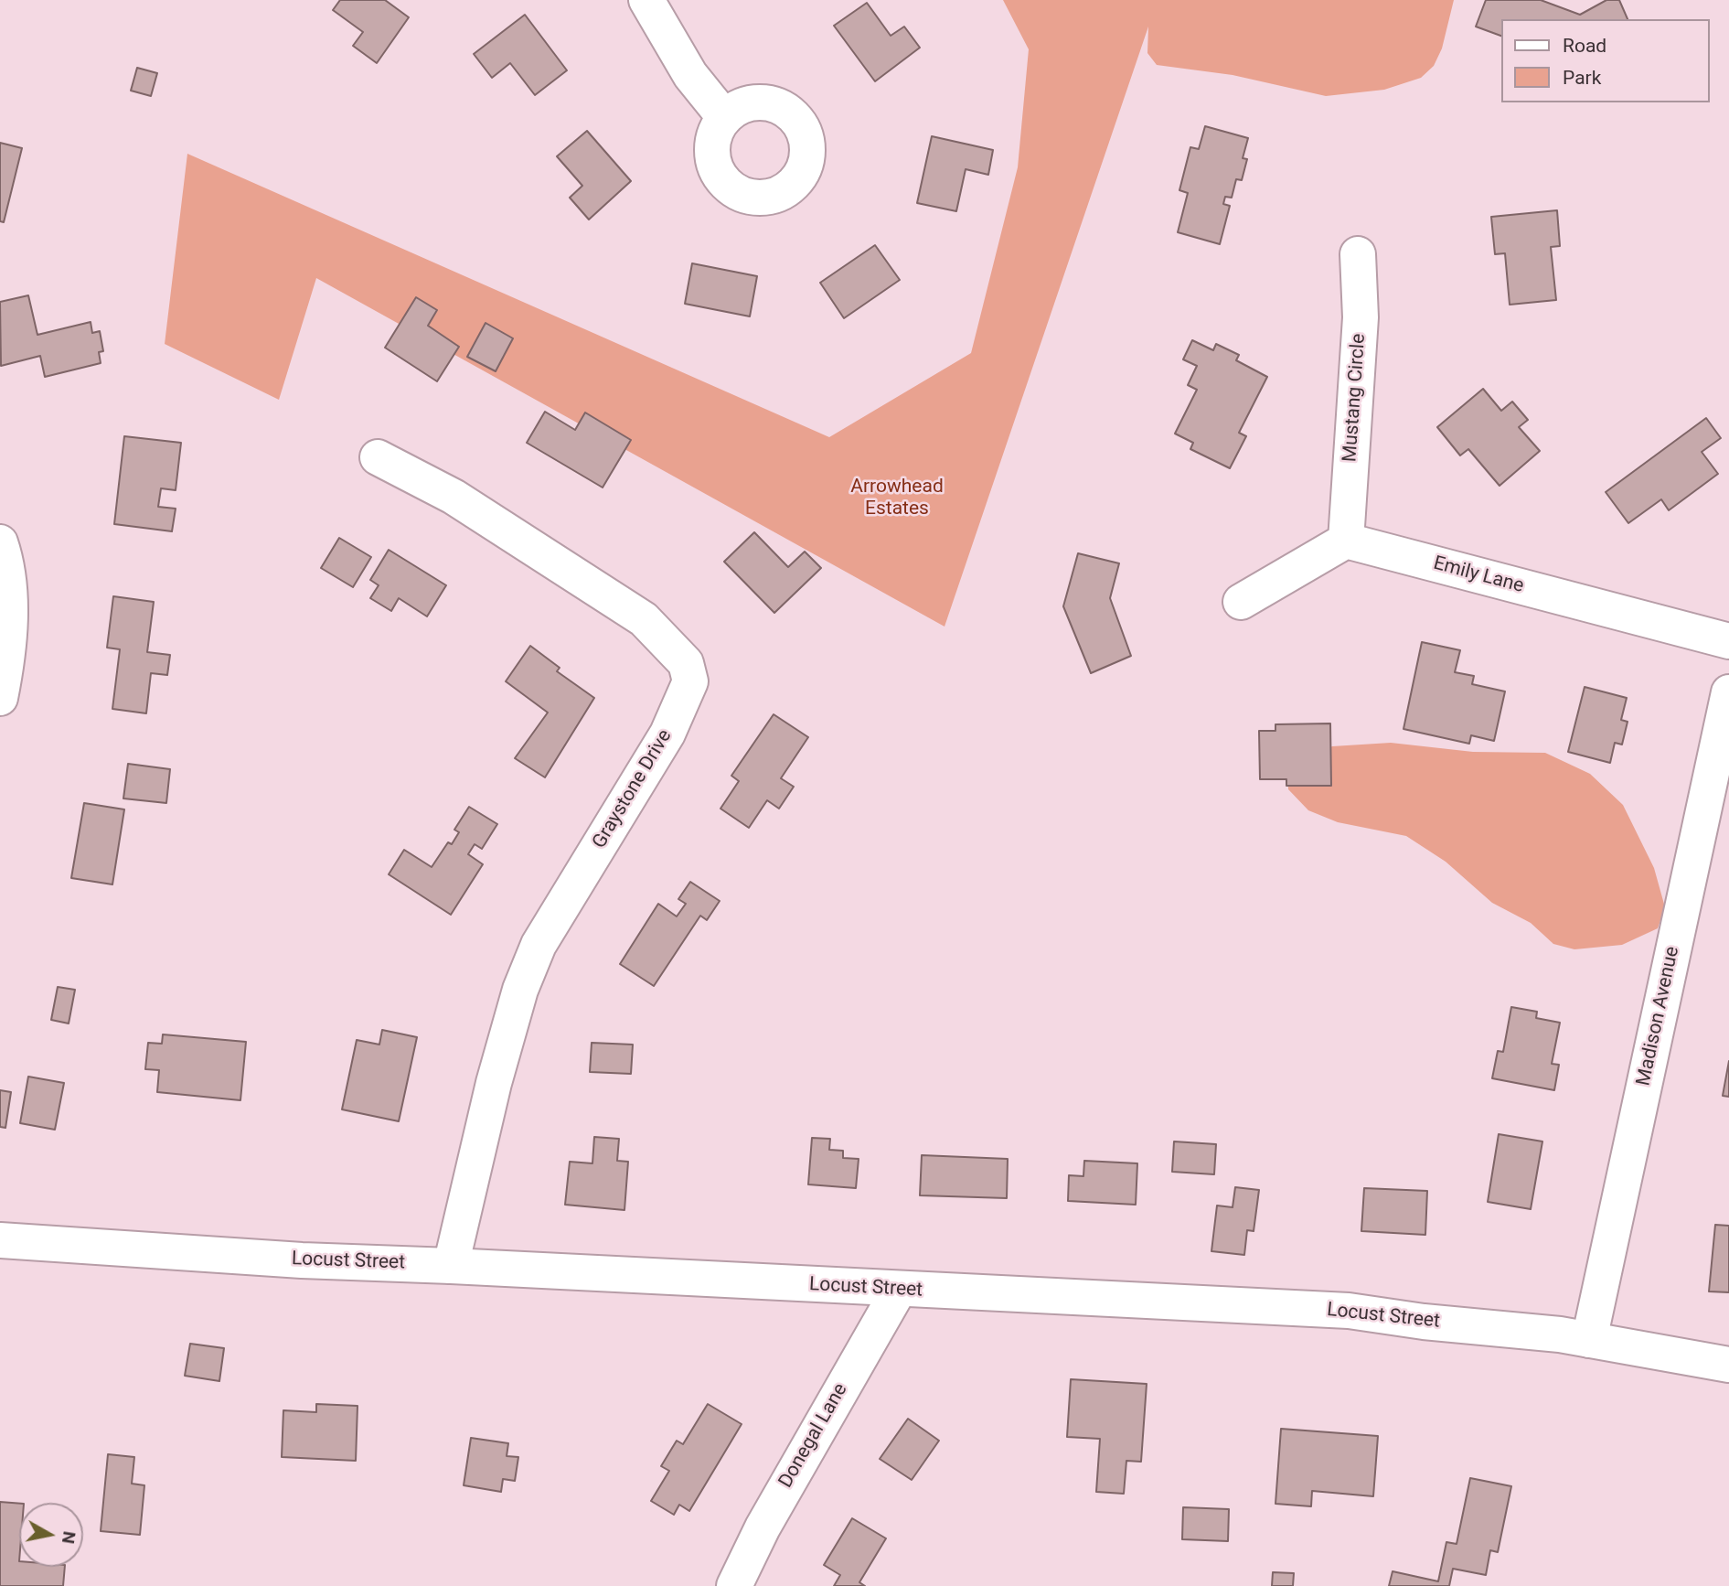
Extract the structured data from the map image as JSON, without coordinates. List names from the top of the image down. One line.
{"streets":{"street":["Mustang Circle","Emily Lane","Graystone Drive","Madison Avenue","Locust Street","Donegal Lane"]},"crossings":[["Mustang Circle","Emily Lane"],["Graystone Drive","Locust Street"],["Madison Avenue","Locust Street"],["Locust Street","Donegal Lane"]],"parks":["Arrowhead Estates"],"legend":["Road","Park"],"north":"right"}
